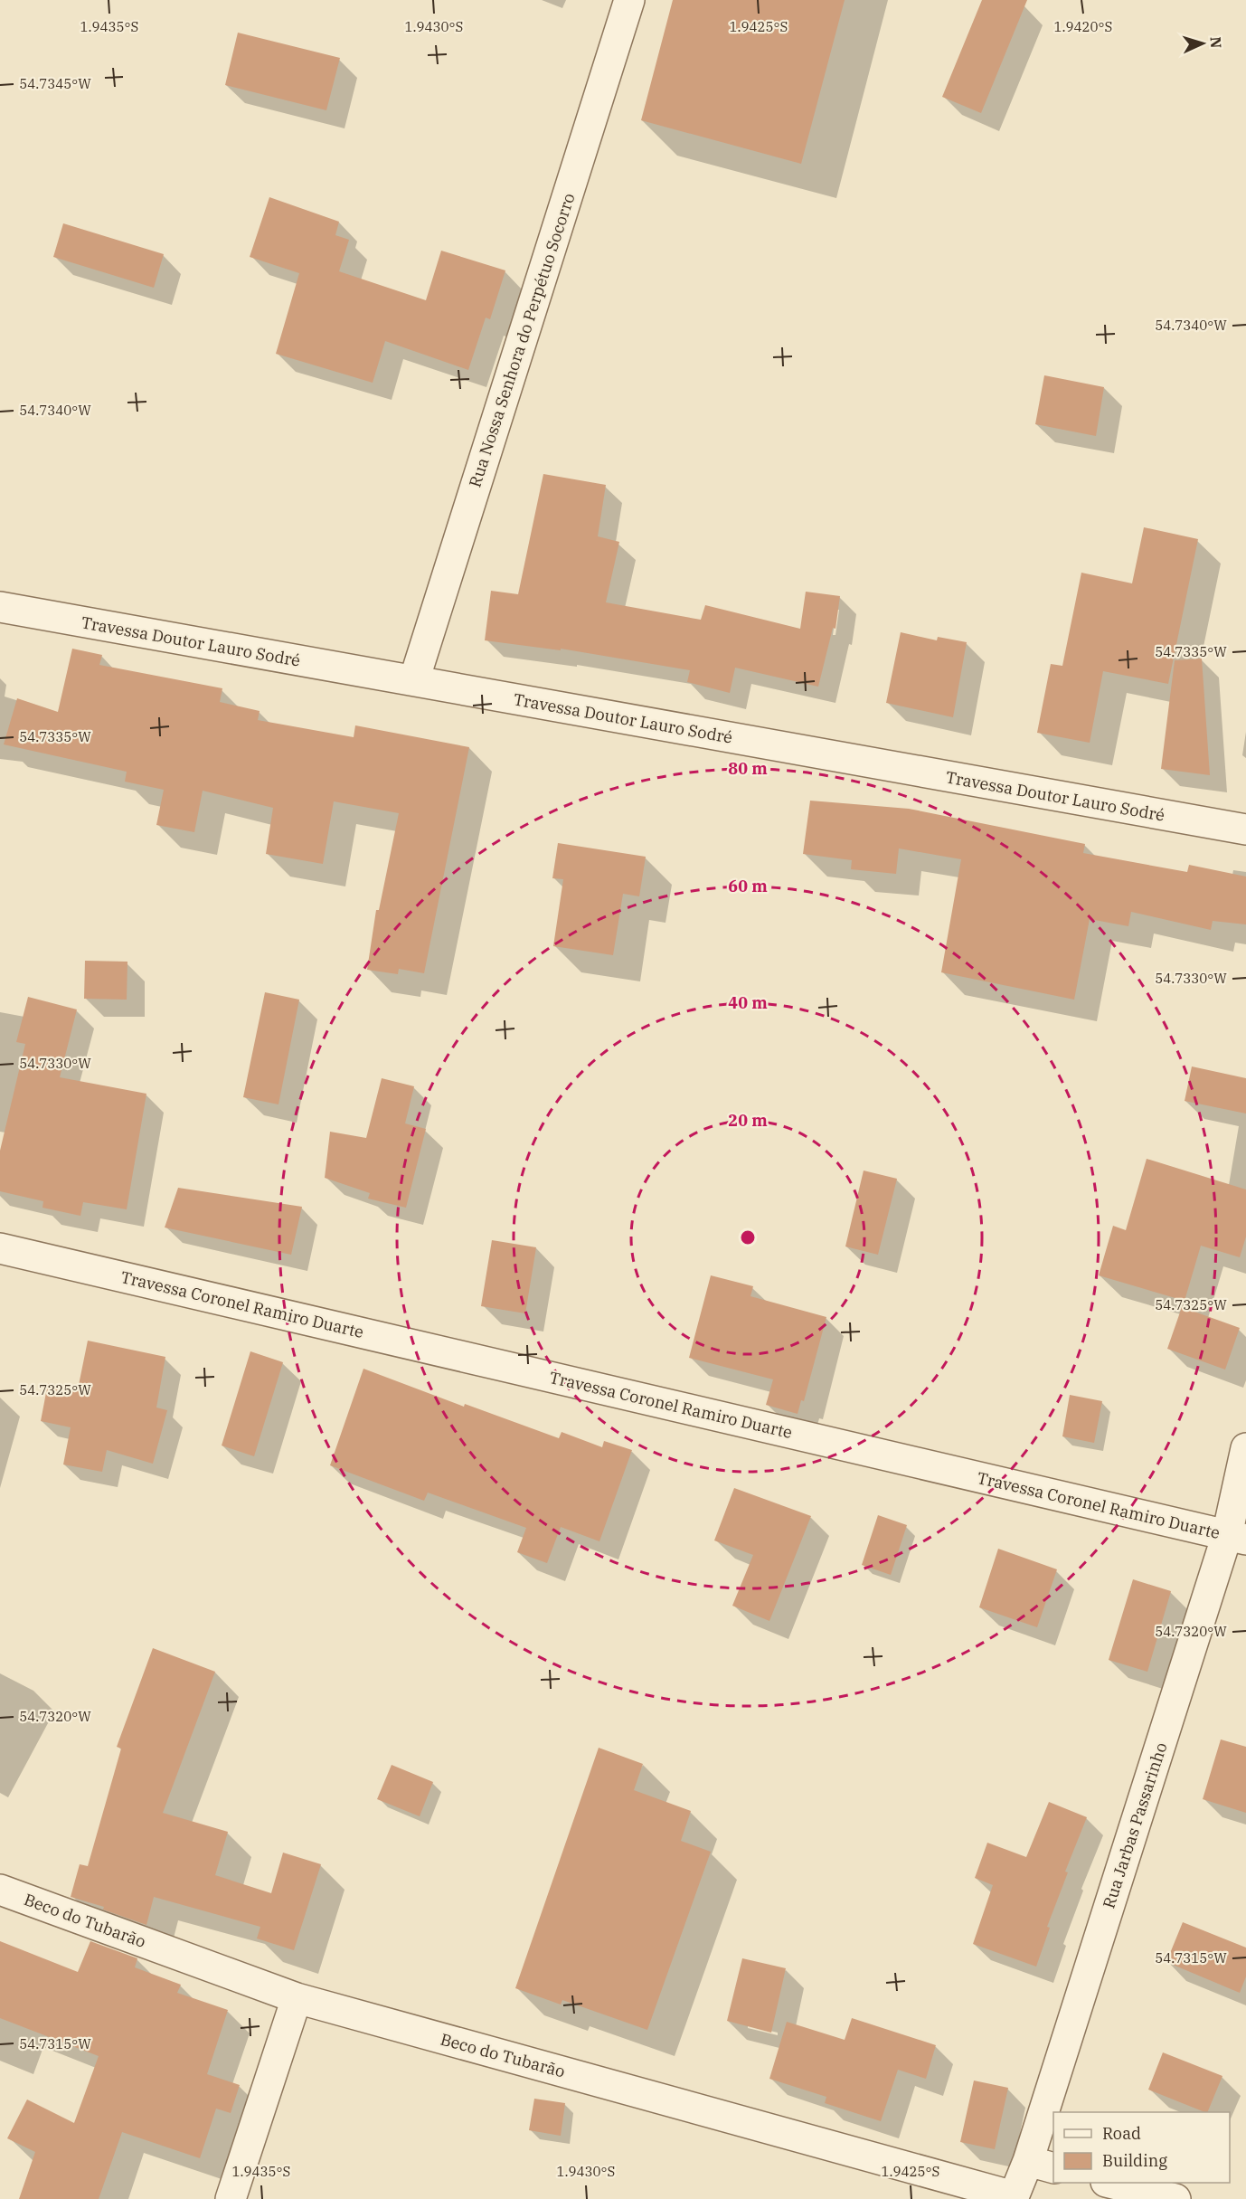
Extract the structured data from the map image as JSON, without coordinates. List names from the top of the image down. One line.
{"streets":{"street":["Rua Nossa Senhora do Perpétuo Socorro","Travessa Doutor Lauro Sodré","Travessa Coronel Ramiro Duarte","Rua Jarbas Passarinho","Beco do Tubarão"]},"crossings":[["Rua Nossa Senhora do Perpétuo Socorro","Travessa Doutor Lauro Sodré"],["Travessa Coronel Ramiro Duarte","Rua Jarbas Passarinho"],["Rua Jarbas Passarinho","Beco do Tubarão"]],"legend":["Road","Building"],"north":"right","coordinates":["1.9435°S","1.9430°S","1.9425°S","1.9420°S","54.7345°W","54.7340°W","54.7335°W","54.7330°W","54.7325°W","54.7320°W","54.7315°W"],"rings":["80 m","60 m","40 m","20 m"]}
